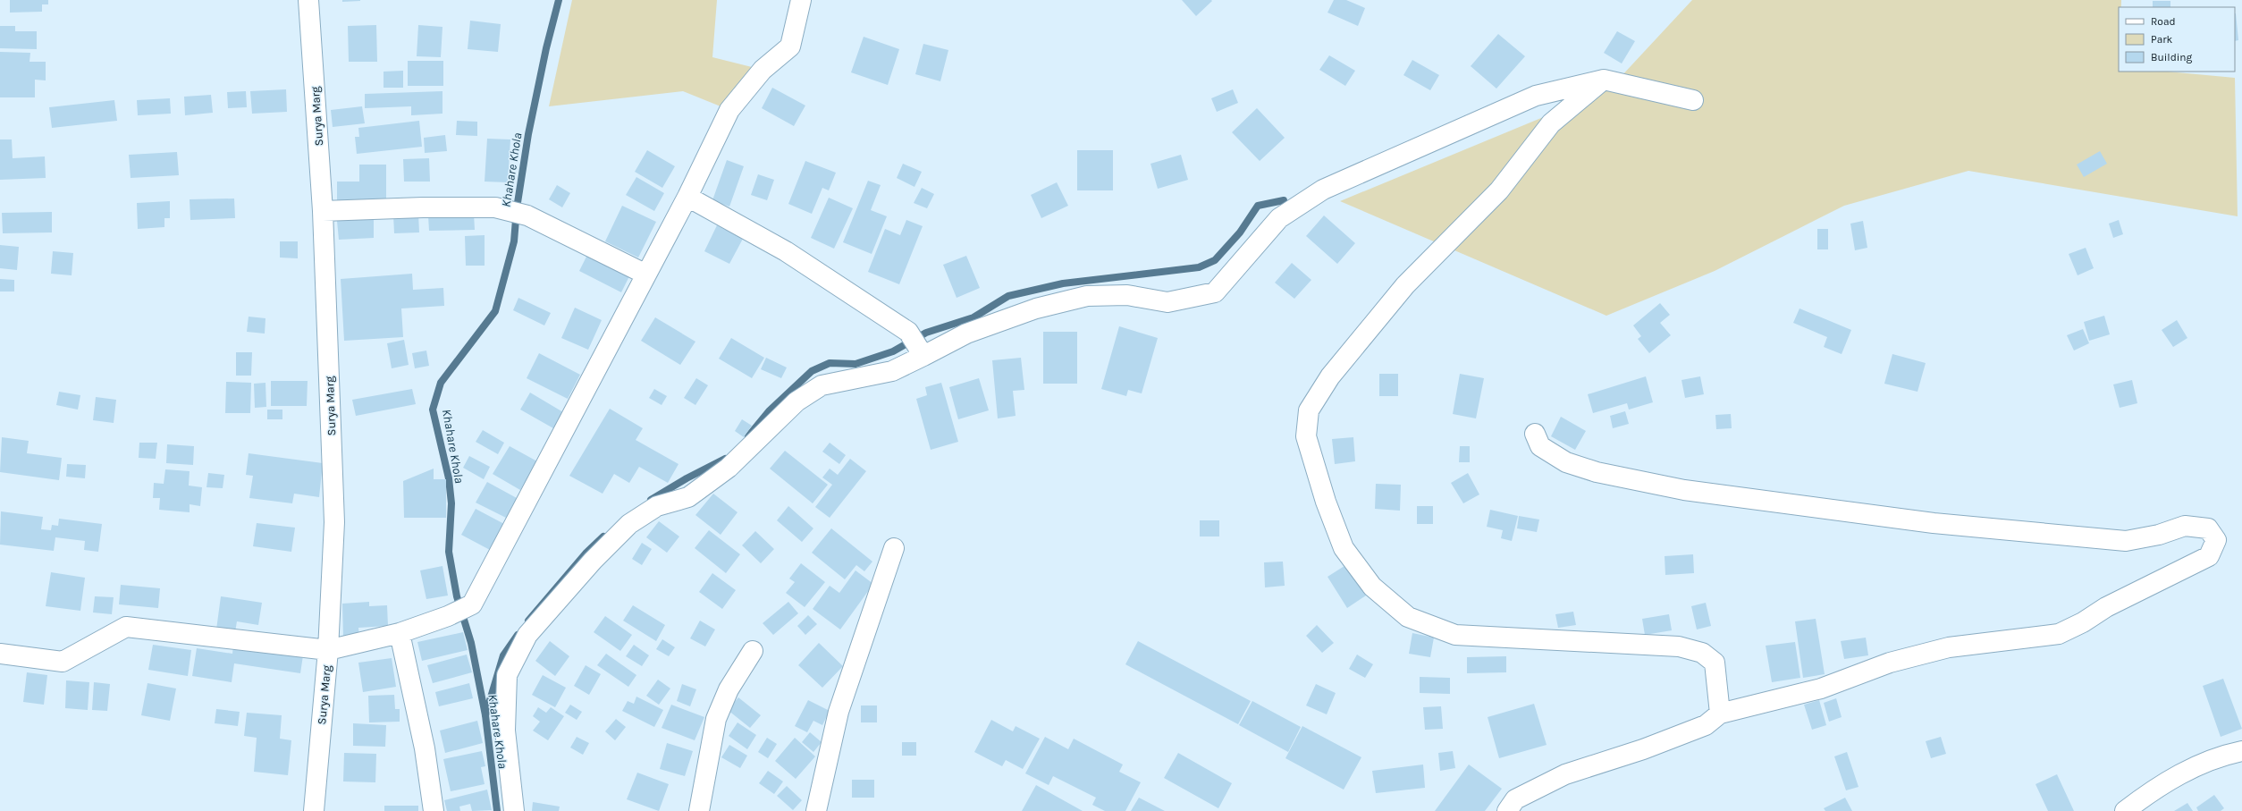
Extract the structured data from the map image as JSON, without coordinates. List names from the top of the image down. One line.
{"streets":{"street":["Surya Marg"]},"water":["Khahare Khola"],"legend":["Road","Park","Building"]}
